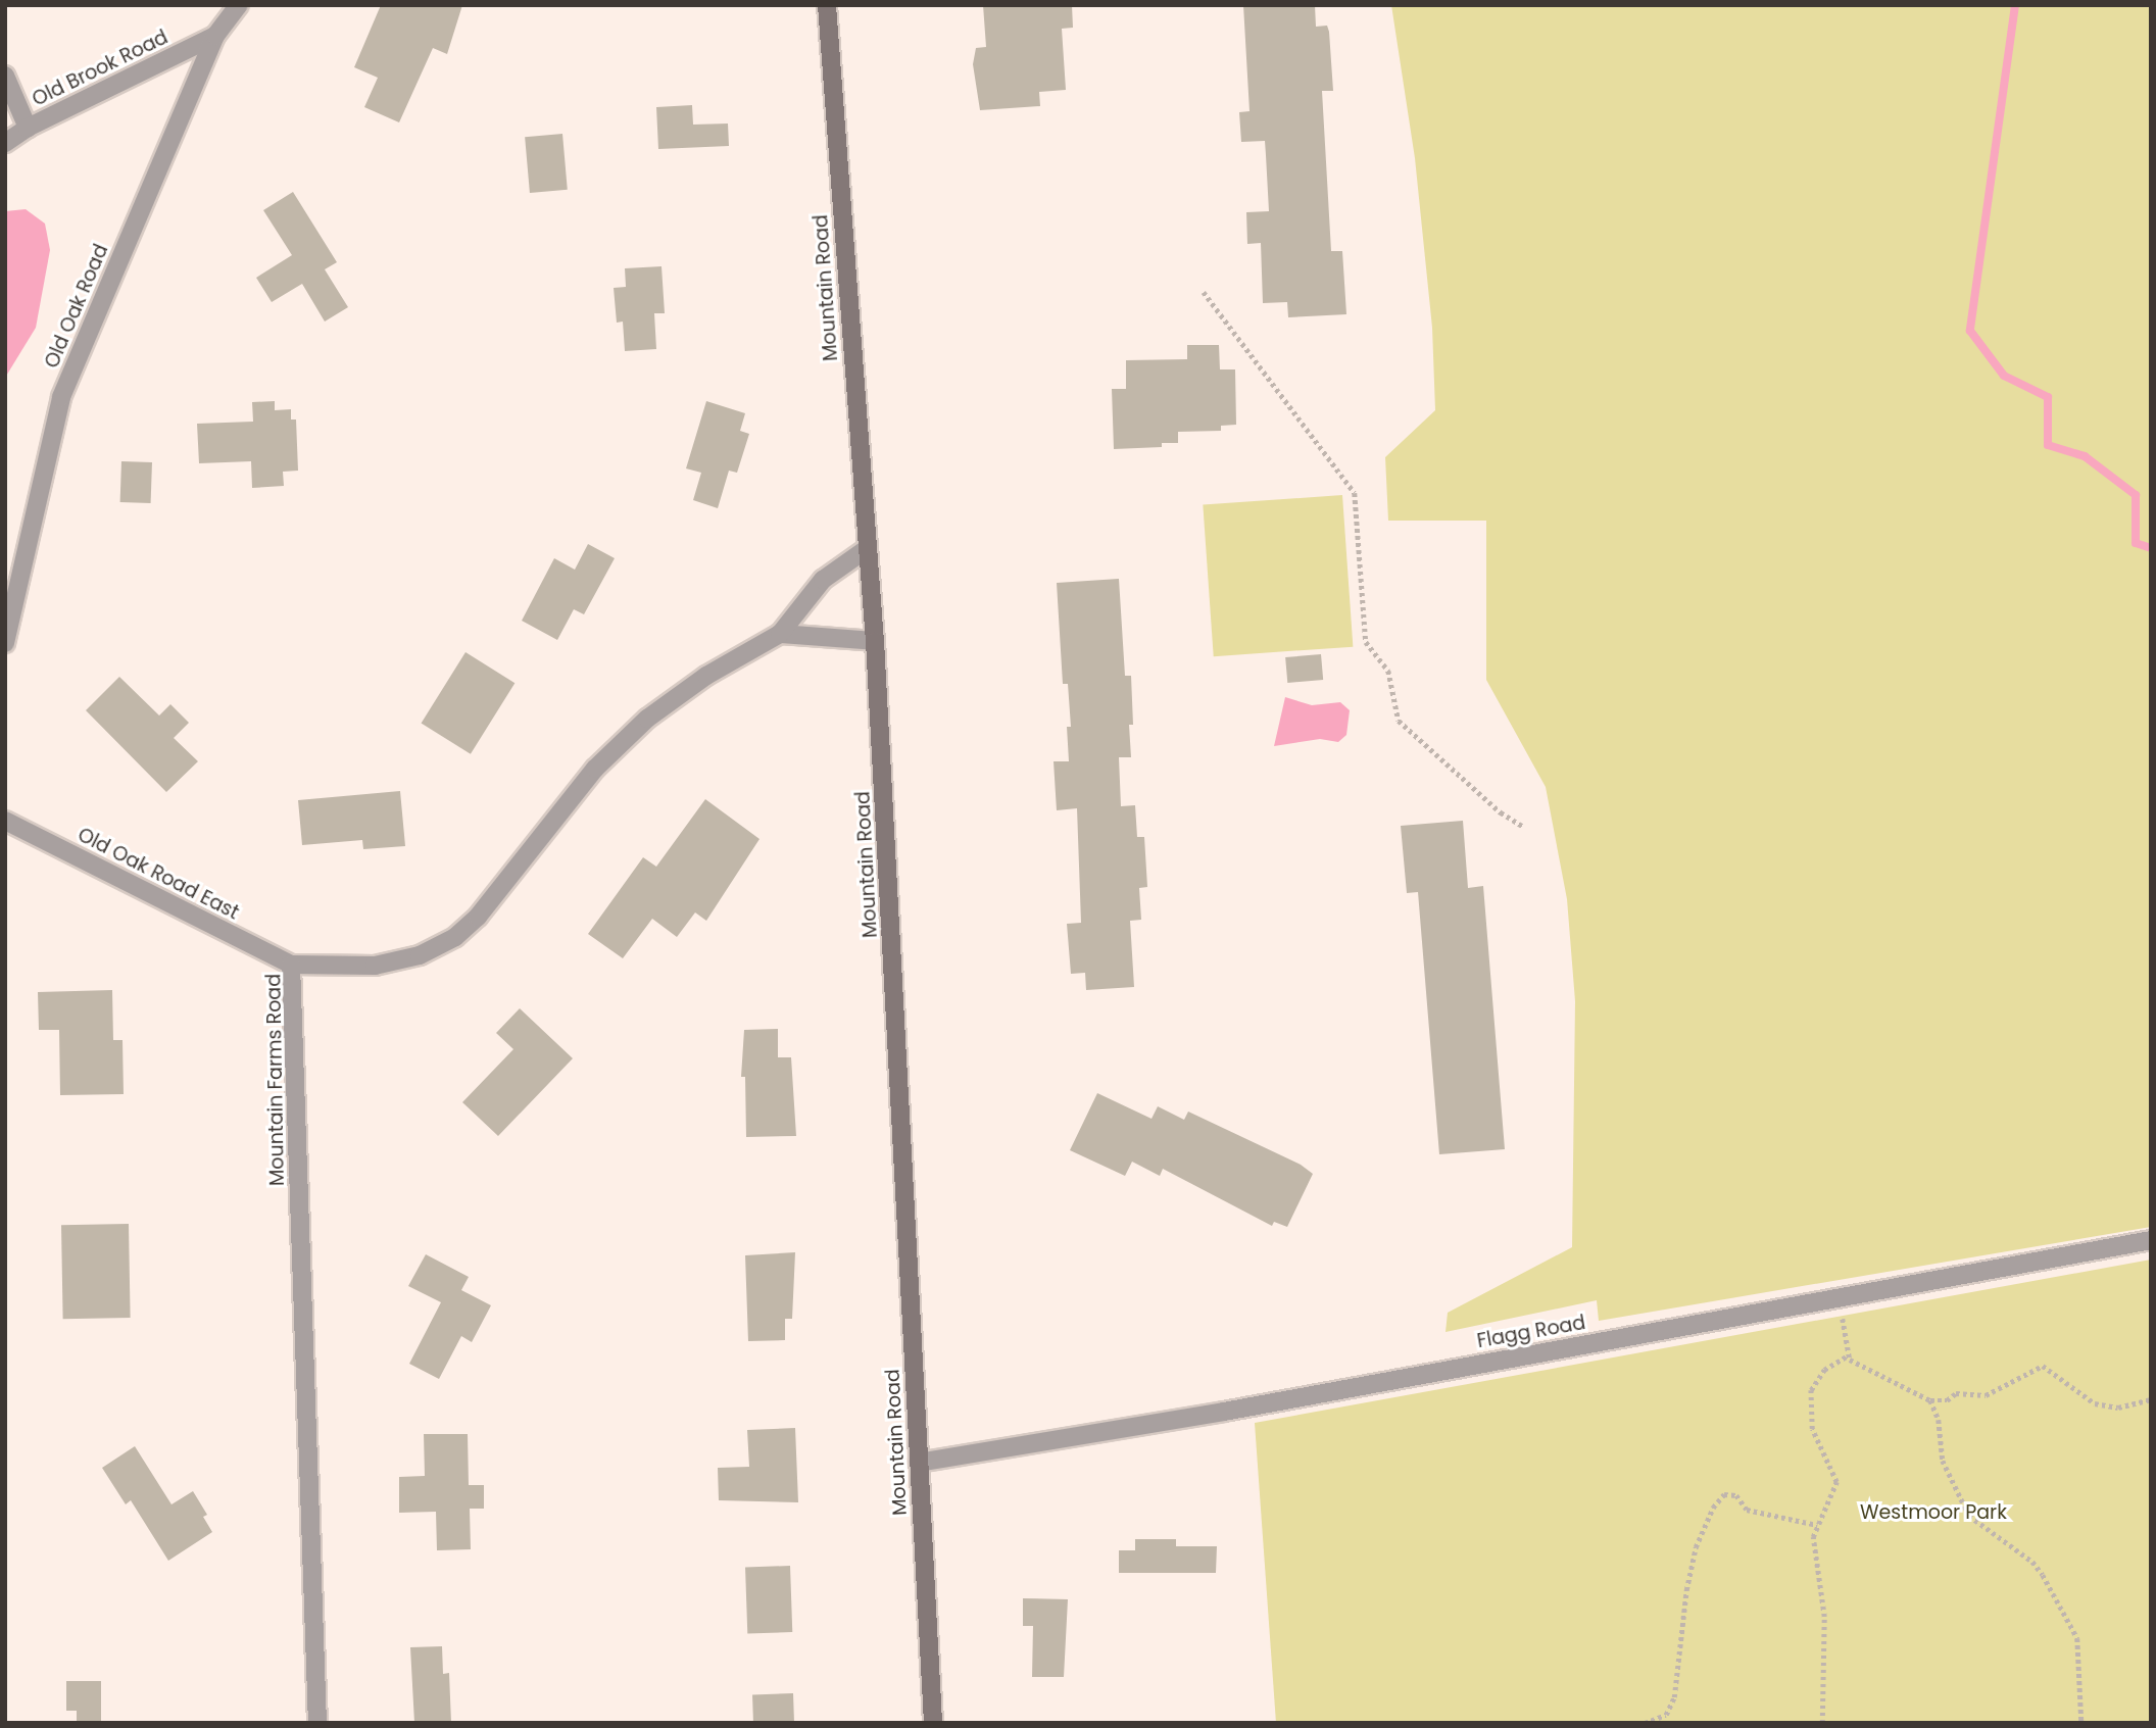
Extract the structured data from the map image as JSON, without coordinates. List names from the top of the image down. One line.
{"streets":{"main road":["Mountain Road"],"street":["Old Brook Road","Old Oak Road","Old Oak Road East","Mountain Farms Road","Flagg Road"]},"crossings":[["Old Brook Road","Old Oak Road"],["Mountain Road","Mountain Farms Road"],["Mountain Road","Flagg Road"],["Old Oak Road East","Mountain Farms Road"]],"parks":["Westmoor Park"]}
